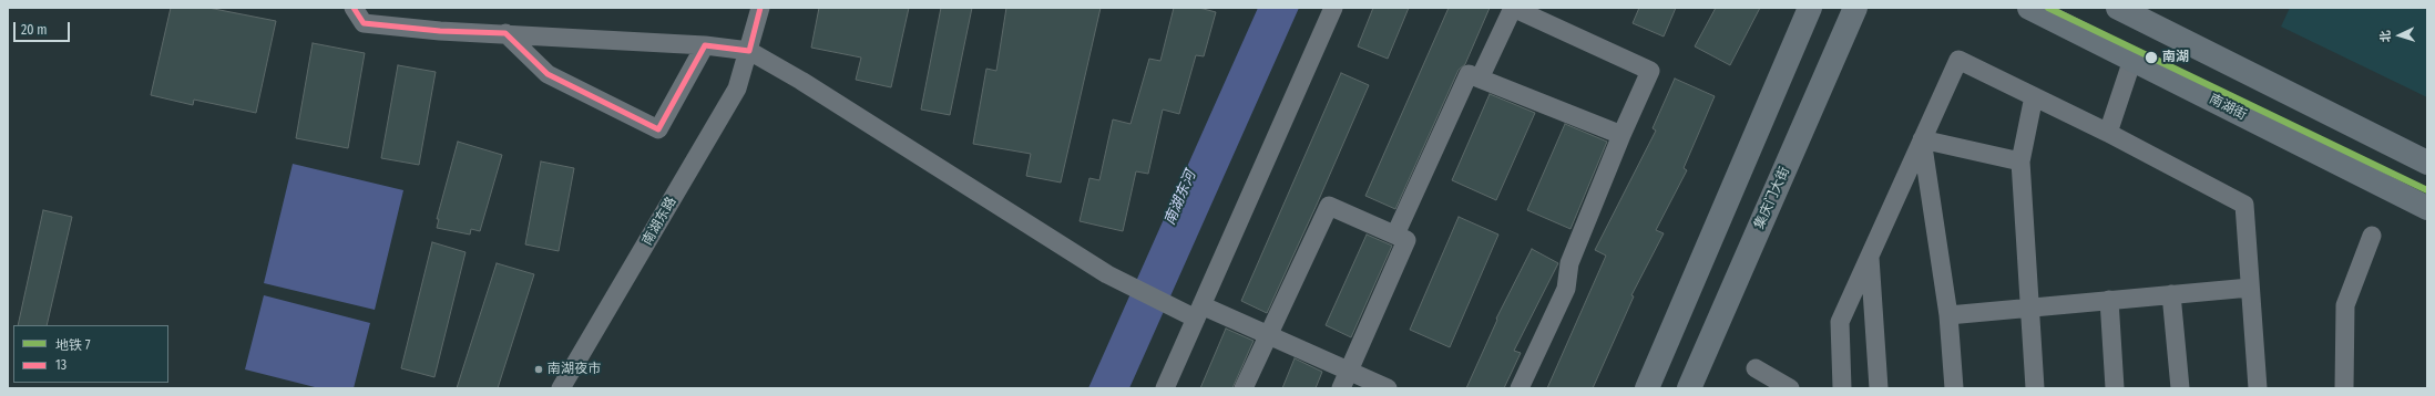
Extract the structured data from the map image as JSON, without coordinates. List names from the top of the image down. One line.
{"streets":{"main road":["南湖街","集庆门大街"],"street":["南湖东路"]},"water":["南湖东河"],"places":["南湖","南湖夜市"],"lines":["metro line 7","transit line 13"],"legend":["地铁 7","13"],"scale_bar":"20 m","north":"left"}
